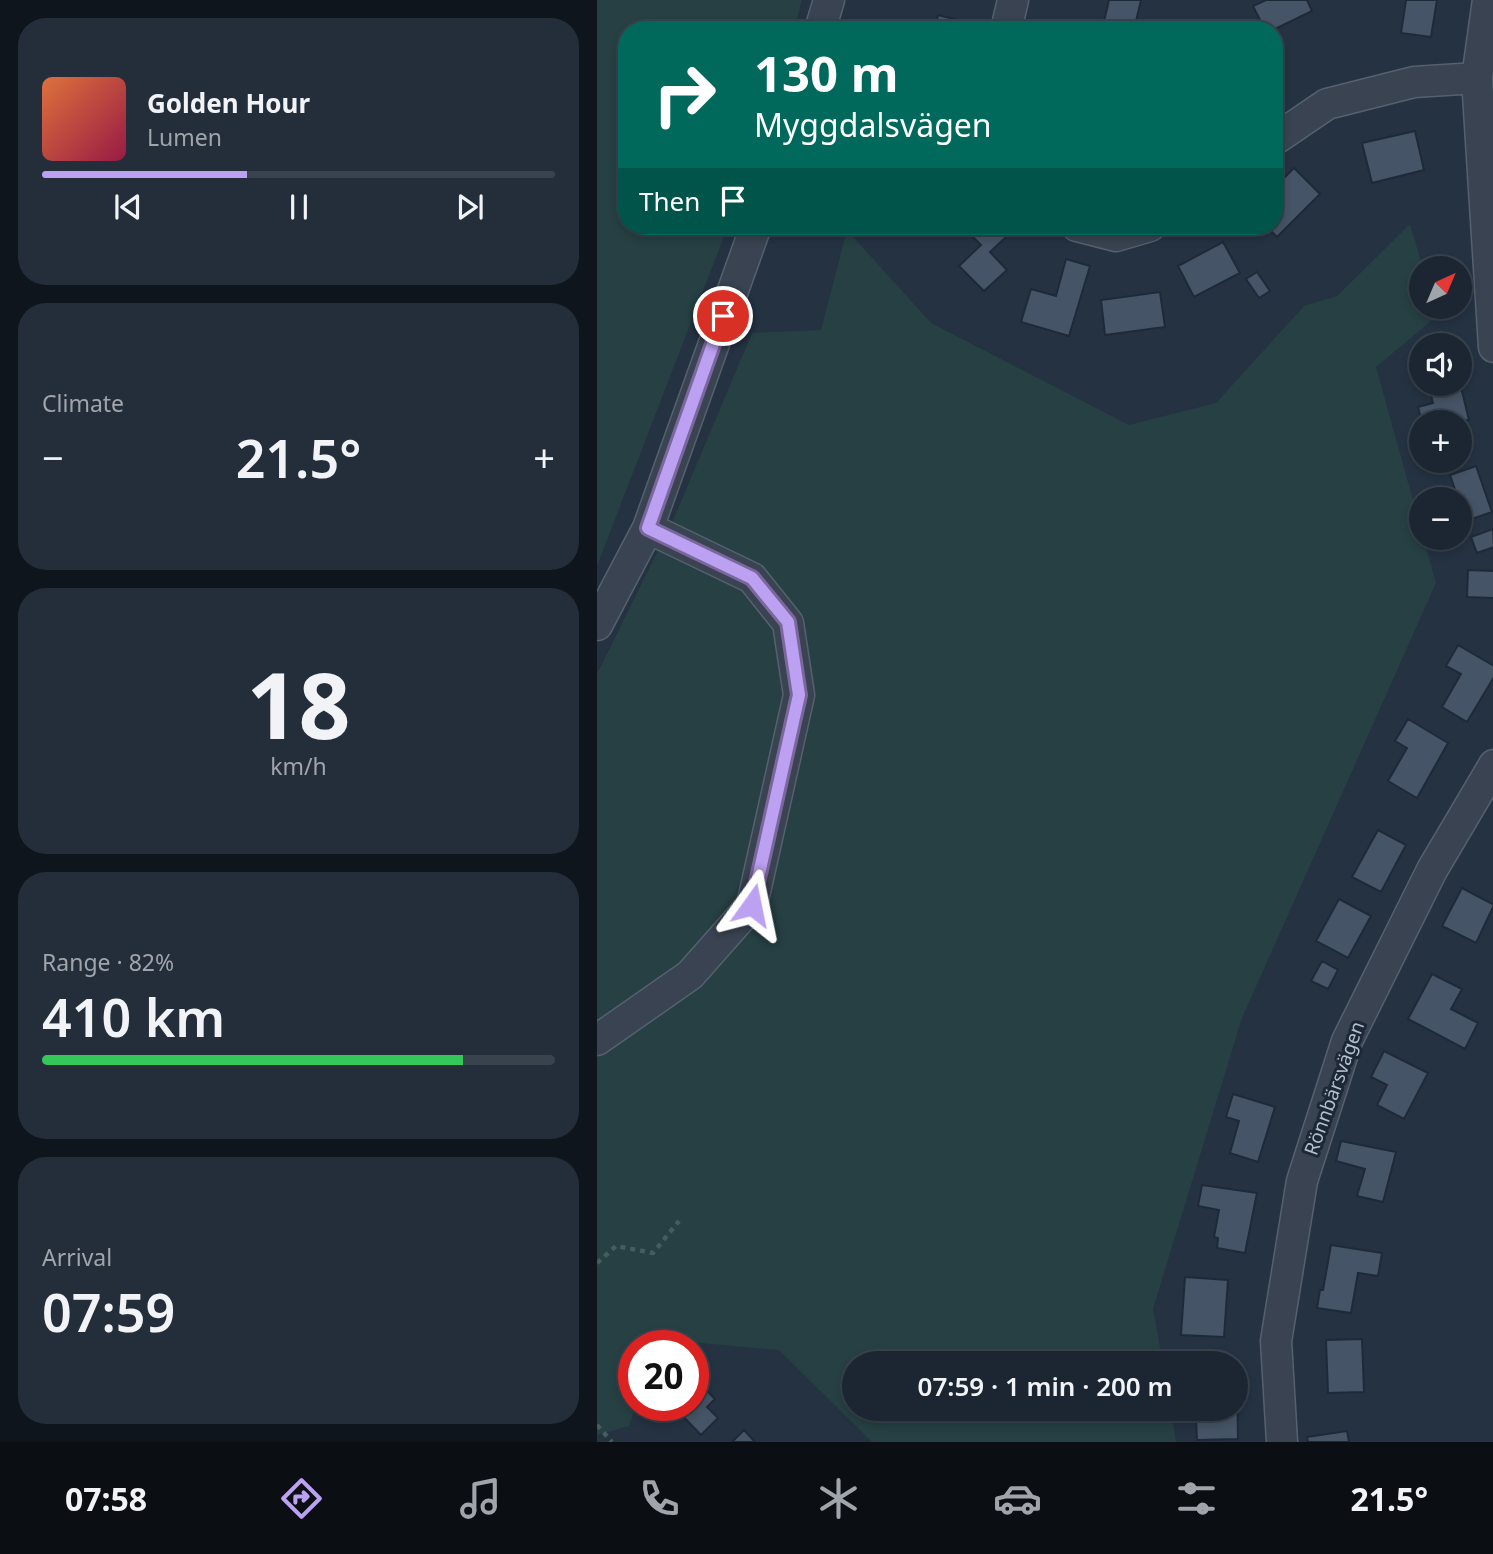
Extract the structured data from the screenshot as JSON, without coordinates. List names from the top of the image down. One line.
{"streets":{"street":["Rönnbärsvägen"]},"north":"top right","page":{"turn":["130 m","Myggdalsvägen"],"song":["Golden Hour","Lumen"],"then":"Then","map_buttons":["+","−"],"tile":["Climate",["18","km/h"],["Range · 82%","410 km"],["Arrival","07:59"]],"heat":["−","21.5°","+"],"limit":"20","trip":"07:59 · 1 min · 200 m","tabs":["07:58","21.5°"]}}
